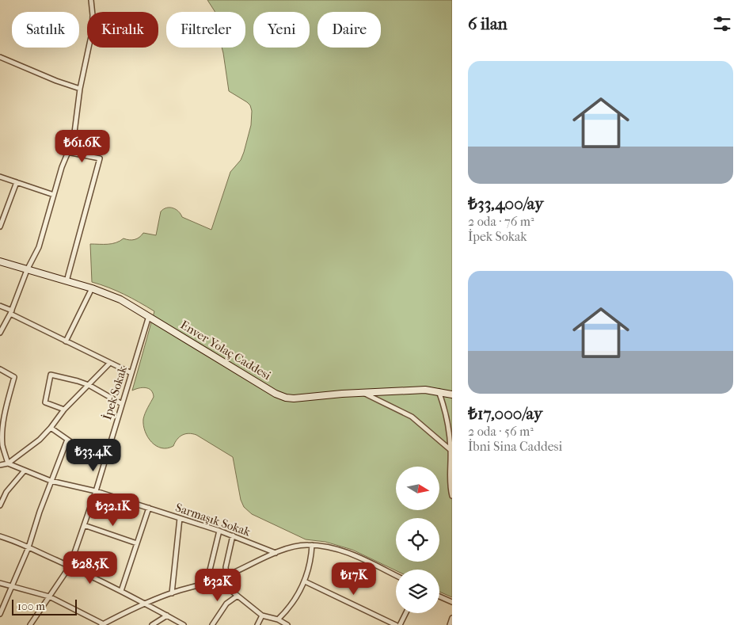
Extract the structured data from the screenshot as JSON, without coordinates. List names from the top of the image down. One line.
{"streets":{"street":["Enver Yolaç Caddesi","İpek Sokak","Sarmaşık Sokak"]},"crossings":[["Enver Yolaç Caddesi","İpek Sokak"],["İpek Sokak","Sarmaşık Sokak"]],"scale_bar":"100 m","north":"right","page":{"heading":"6 ilan","chip":["Satılık","Kiralık","Filtreler","Yeni","Daire"],"list":[{"name":"₺33,400/ay","note":"2 oda · 76 m² · İpek Sokak"},{"name":"₺17,000/ay","note":"2 oda · 56 m² · İbni Sina Caddesi"}],"price":["₺61.6K","₺33.4K","₺32.1K","₺28.5K","₺17K","₺32K"],"scale":"100 m"}}
